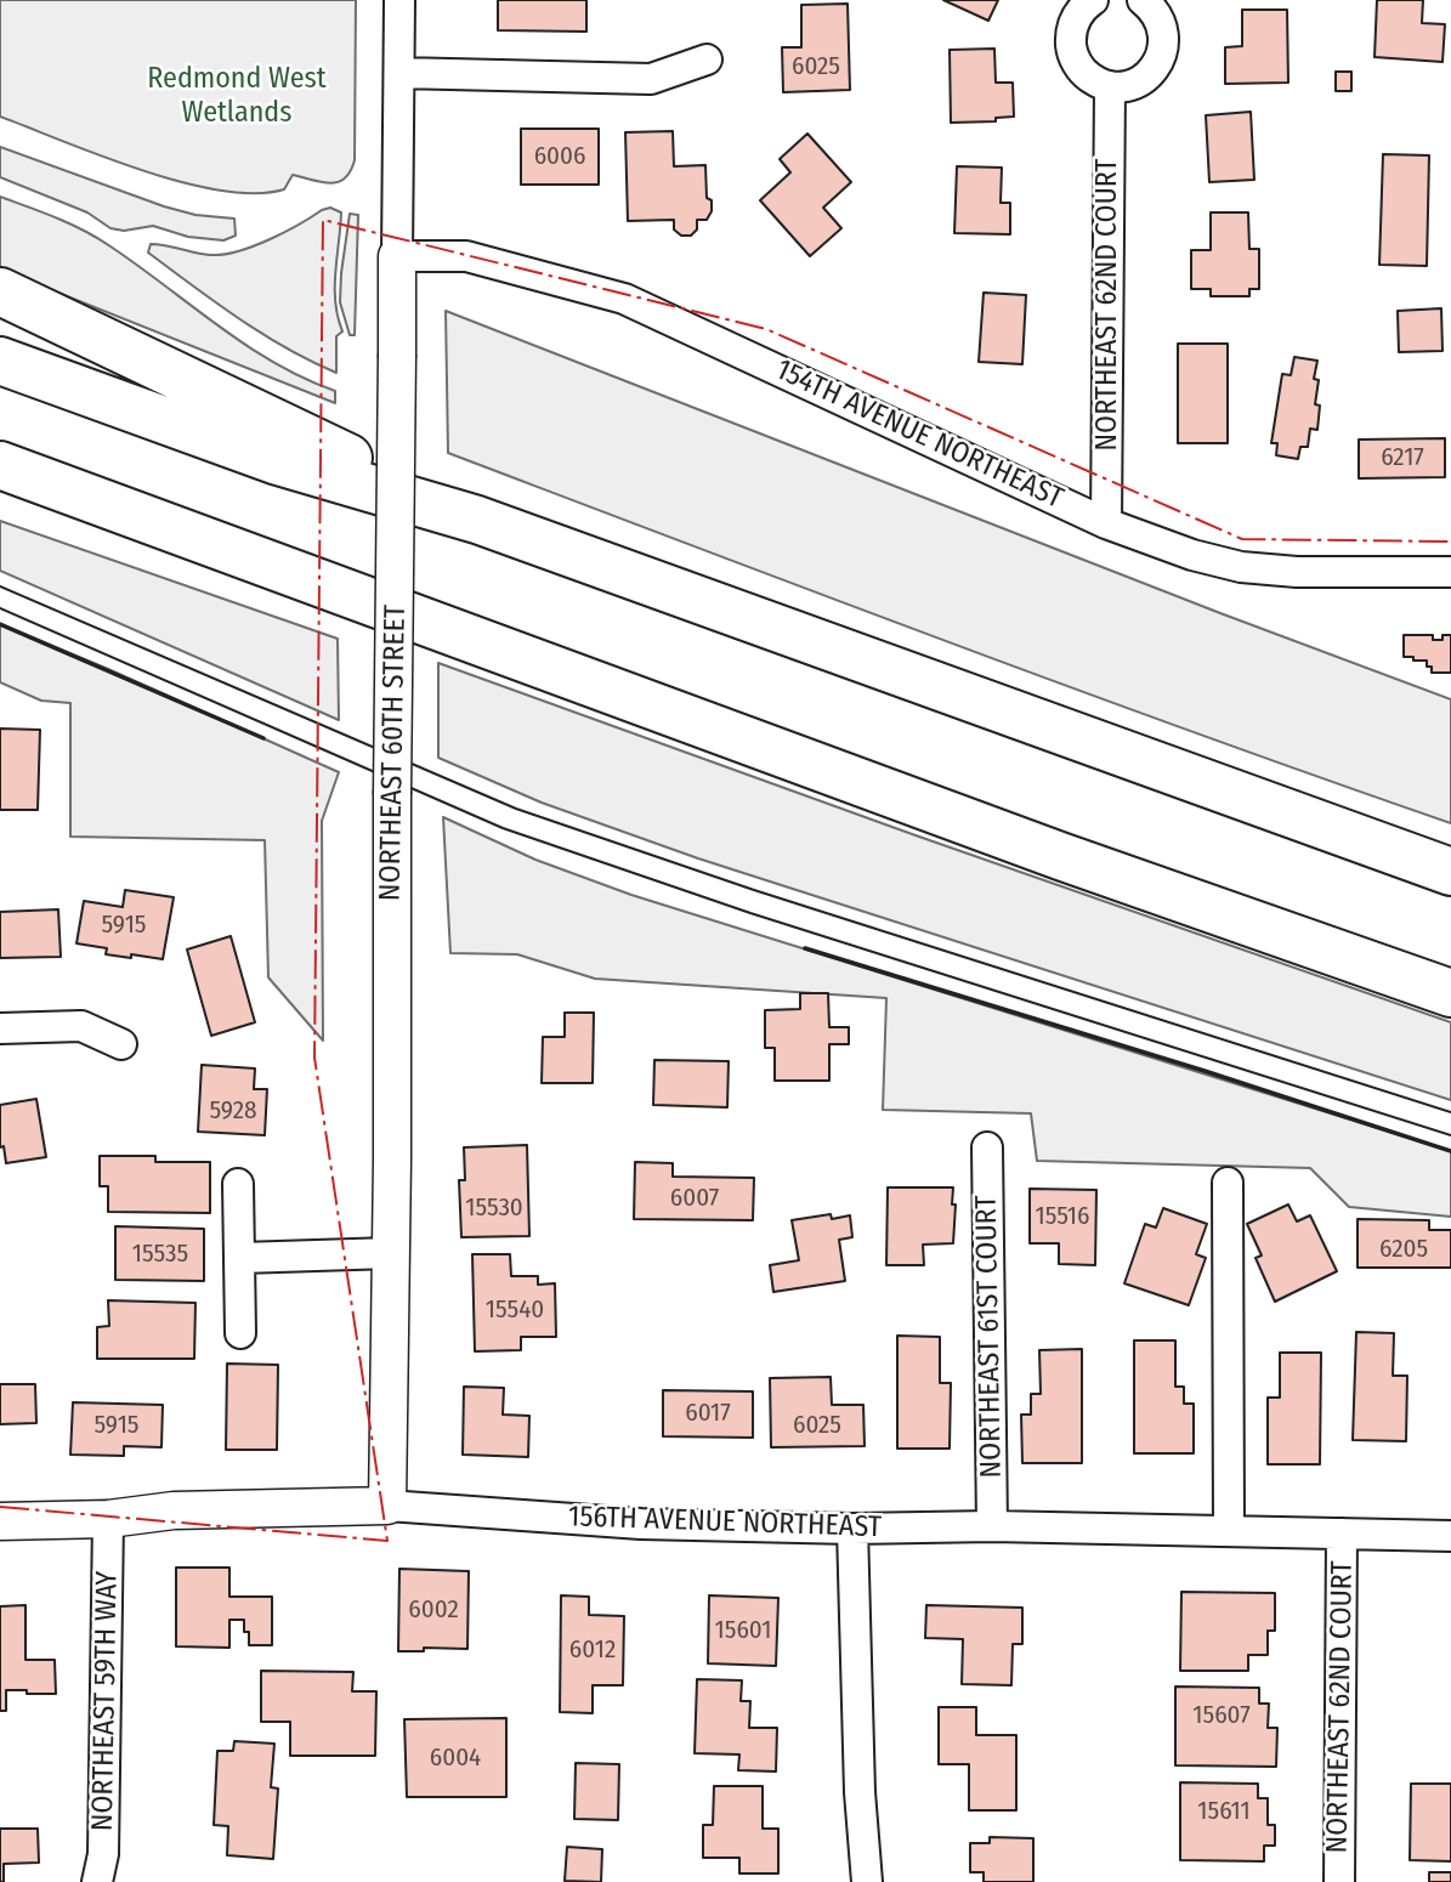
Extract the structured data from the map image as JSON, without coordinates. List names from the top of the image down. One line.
{"streets":{"street":["NORTHEAST 62ND COURT","154TH AVENUE NORTHEAST","NORTHEAST 60TH STREET","NORTHEAST 61ST COURT","156TH AVENUE NORTHEAST","NORTHEAST 59TH WAY"]},"crossings":[["NORTHEAST 62ND COURT","154TH AVENUE NORTHEAST"],["NORTHEAST 62ND COURT","156TH AVENUE NORTHEAST"],["154TH AVENUE NORTHEAST","NORTHEAST 60TH STREET"],["NORTHEAST 60TH STREET","156TH AVENUE NORTHEAST"],["NORTHEAST 61ST COURT","156TH AVENUE NORTHEAST"],["156TH AVENUE NORTHEAST","NORTHEAST 59TH WAY"]],"parks":["Redmond West Wetlands"],"house_numbers":["6025","6006","6217","5915","5928","6007","15530","15516","6205","15535","15540","6017","5915","6025","6002","15601","6012","15607","6004","15611"]}
